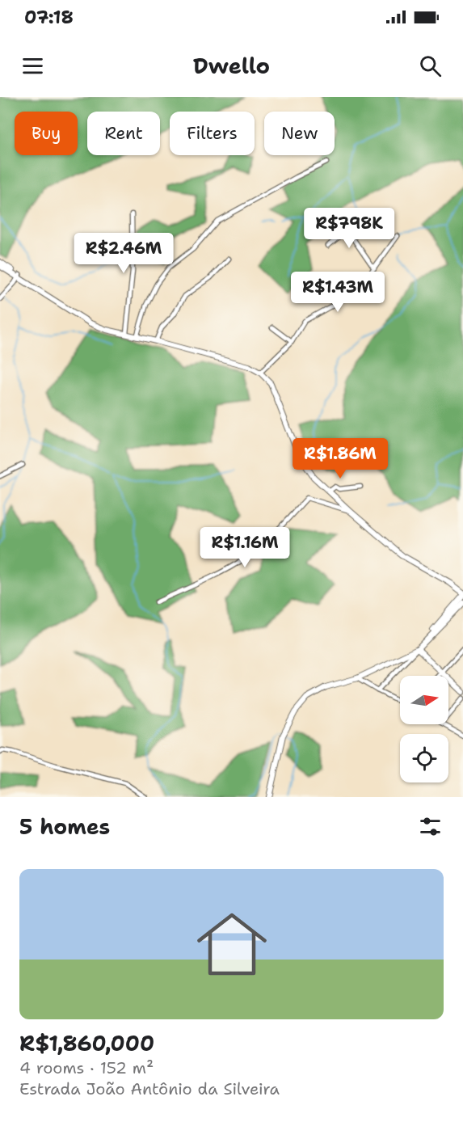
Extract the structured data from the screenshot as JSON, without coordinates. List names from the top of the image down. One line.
{"north":"right","page":{"status":"07:18","header":"Dwello","chip":["Buy","Rent","Filters","New"],"price":["R$798K","R$2.46M","R$1.43M","R$1.86M","R$1.16M"],"heading":"5 homes","list":[{"name":"R$1,860,000","note":"4 rooms · 152 m² · Estrada João Antônio da Silveira"}]}}
